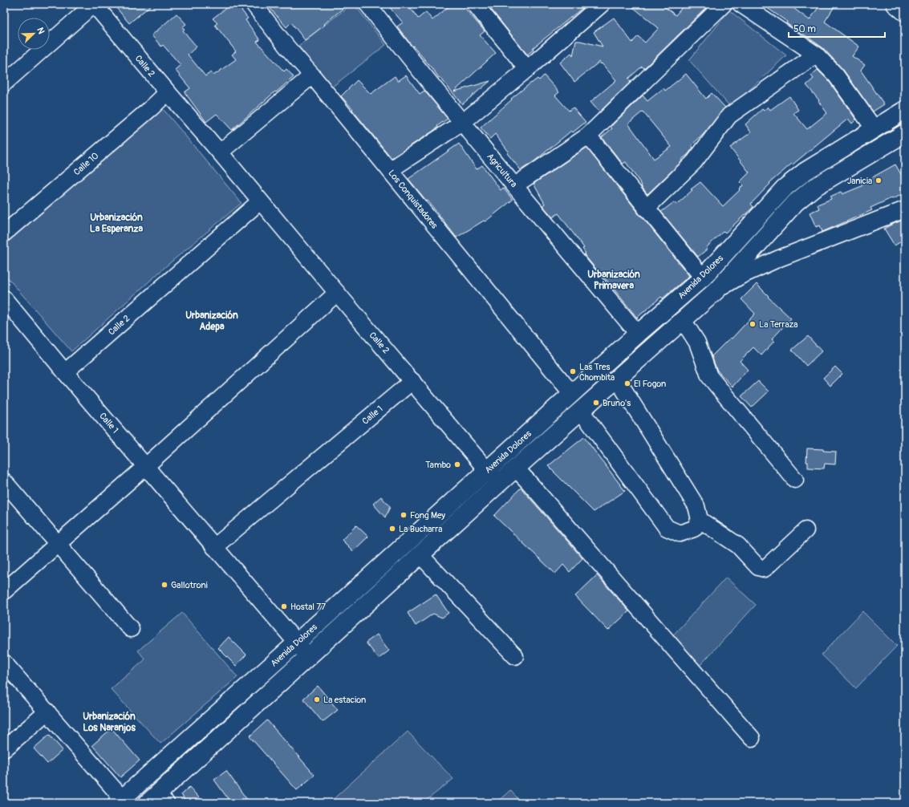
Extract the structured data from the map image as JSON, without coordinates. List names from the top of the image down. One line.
{"streets":{"main road":["Avenida Dolores"],"street":["Calle 2","Calle 10","Agricultura","Los Conquistadores","Calle 1"]},"crossings":[["Calle 2","Calle 10"],["Calle 2","Avenida Dolores"],["Calle 2","Calle 1"],["Agricultura","Avenida Dolores"],["Los Conquistadores","Avenida Dolores"],["Avenida Dolores","Calle 1"]],"districts":["Urbanización La Esperanza","Urbanización Primavera","Urbanización Adepa","Urbanización Los Naranjos"],"places":["Janicia","La Terraza","Las Tres Chombita","El Fogon","Bruno's","Tambo","Fong Mey","La Bucharra","Gallotroni","Hostal 77","La estacion"],"scale_bar":"50 m","north":"top right"}
